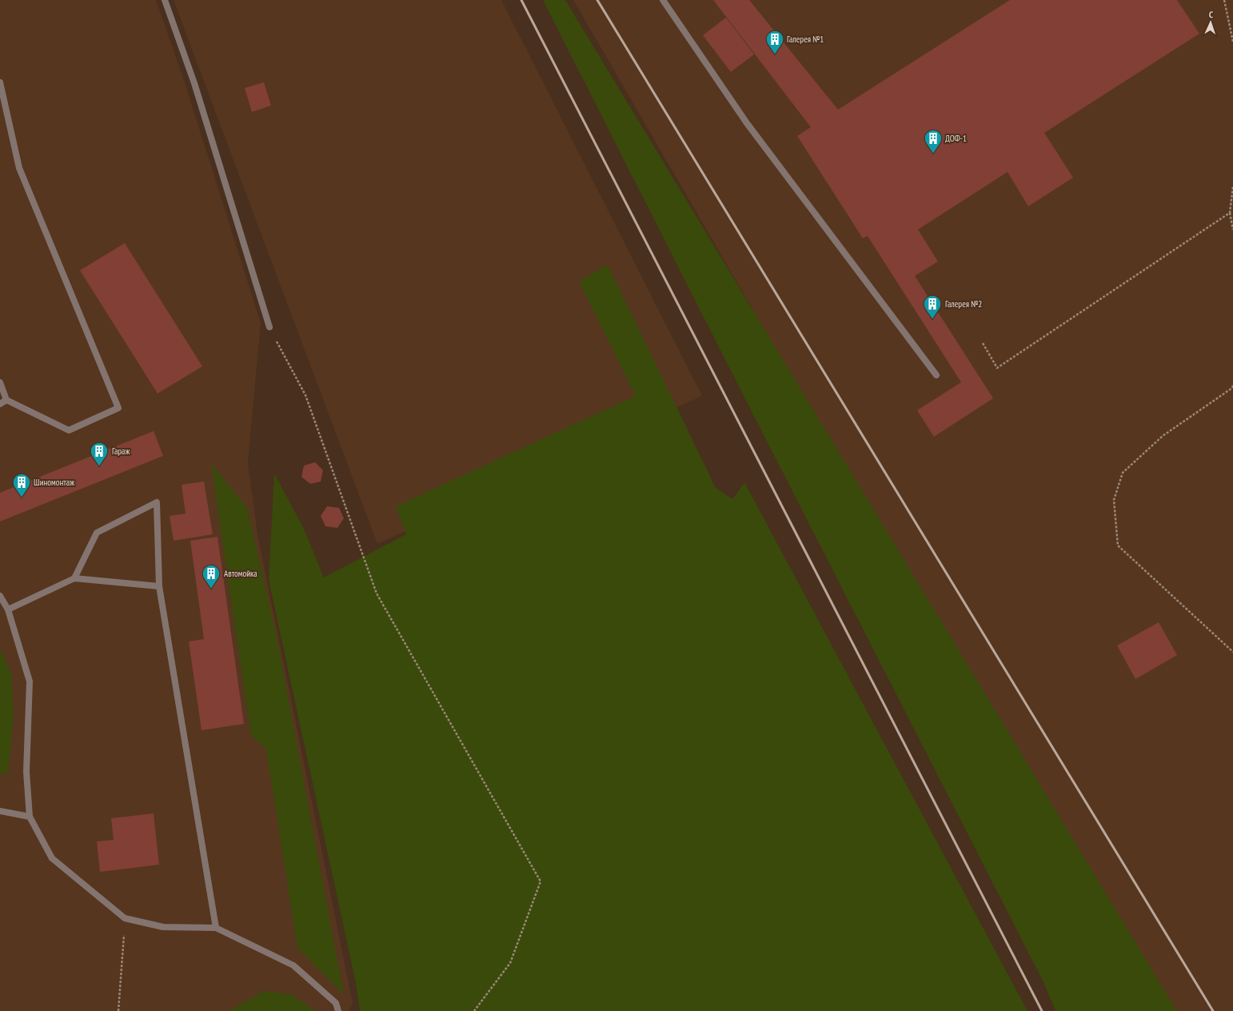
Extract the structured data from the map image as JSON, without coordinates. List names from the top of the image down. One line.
{"places":{"building":["Галерея №1","ДОФ-1","Галерея №2","Гараж","Шиномонтаж","Автомойка"]},"north":"top"}
